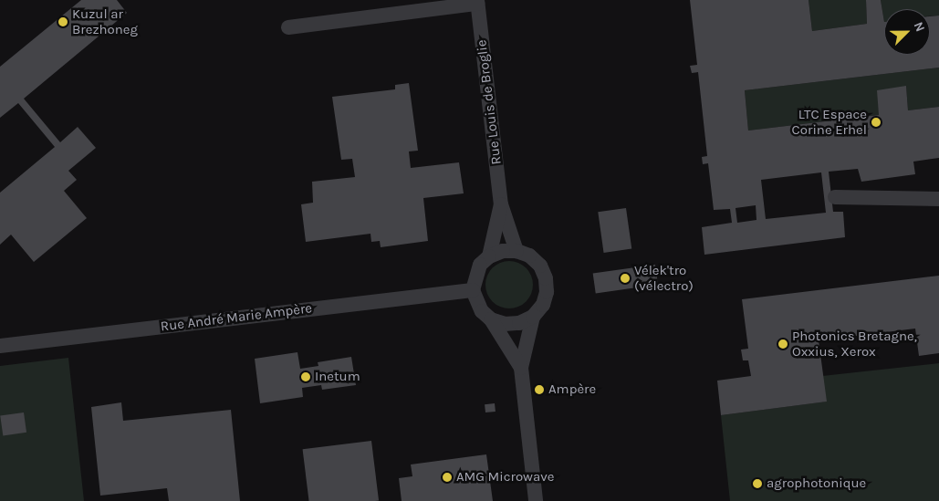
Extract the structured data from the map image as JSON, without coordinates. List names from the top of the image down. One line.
{"streets":{"street":["Rue Louis de Broglie","Rue André Marie Ampère"]},"crossings":[["Rue Louis de Broglie","Rue André Marie Ampère"]],"places":["Kuzul ar Brezhoneg","LTC Espace Corine Erhel","Vélek'tro (vélectro)","Photonics Bretagne, Oxxius, Xerox","Inetum","Ampère","AMG Microwave","agrophotonique"],"north":"top right"}
